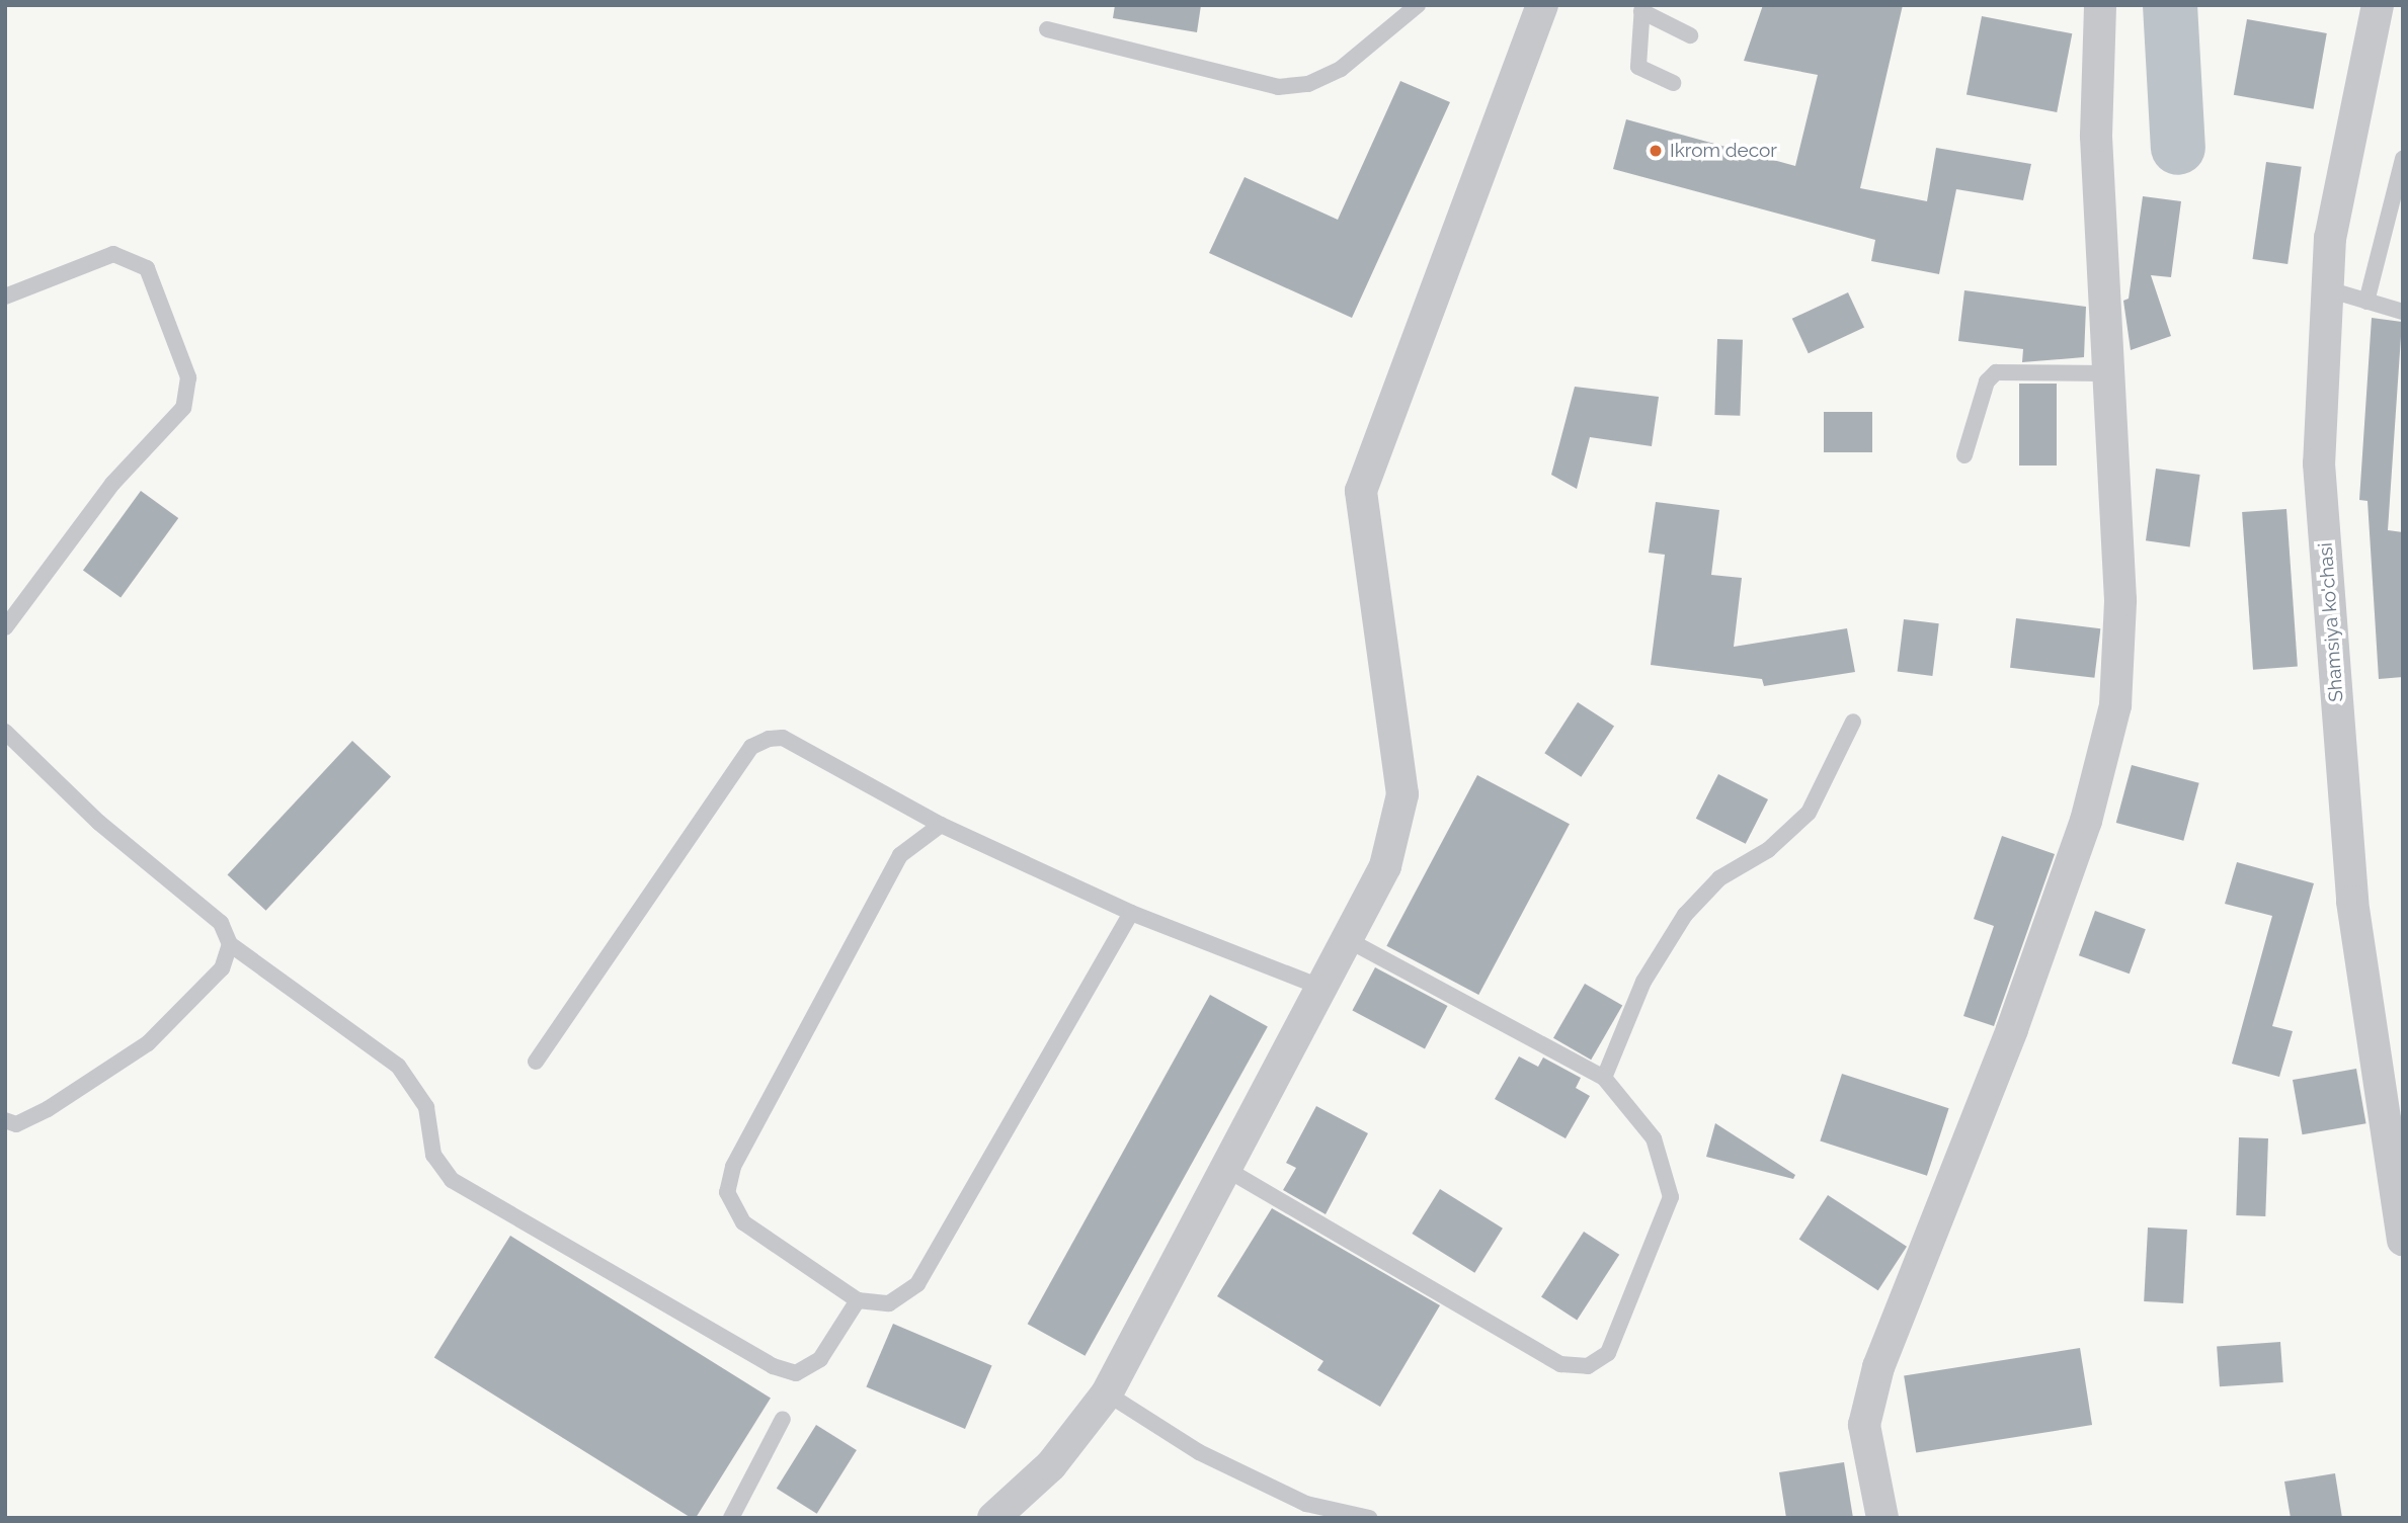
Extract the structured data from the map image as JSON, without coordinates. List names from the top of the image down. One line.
{"streets":{"street":["Shamsiya ko'chasi"]},"places":["Ikrom decor"]}
